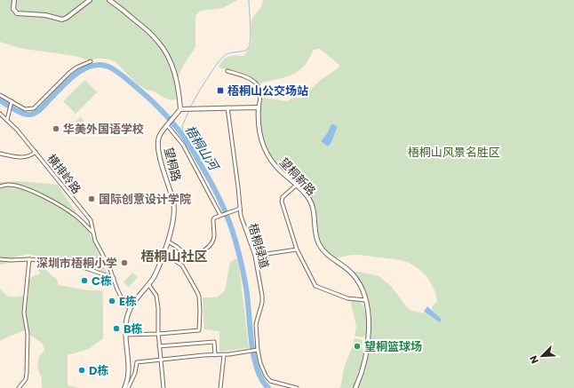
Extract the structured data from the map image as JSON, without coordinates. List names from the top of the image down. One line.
{"streets":{"street":["望桐路","横排岭路","望桐新路","梧桐绿道"]},"crossings":[["望桐路","横排岭路"]],"districts":["梧桐山社区"],"water":["梧桐山河"],"parks":["梧桐山风景名胜区"],"places":{"transit":["梧桐山公交场站"],"other":["华美外国语学校","国际创意设计学院","深圳市梧桐小学","C栋","E栋","B栋","望桐篮球场","D栋"]},"north":"bottom left"}
